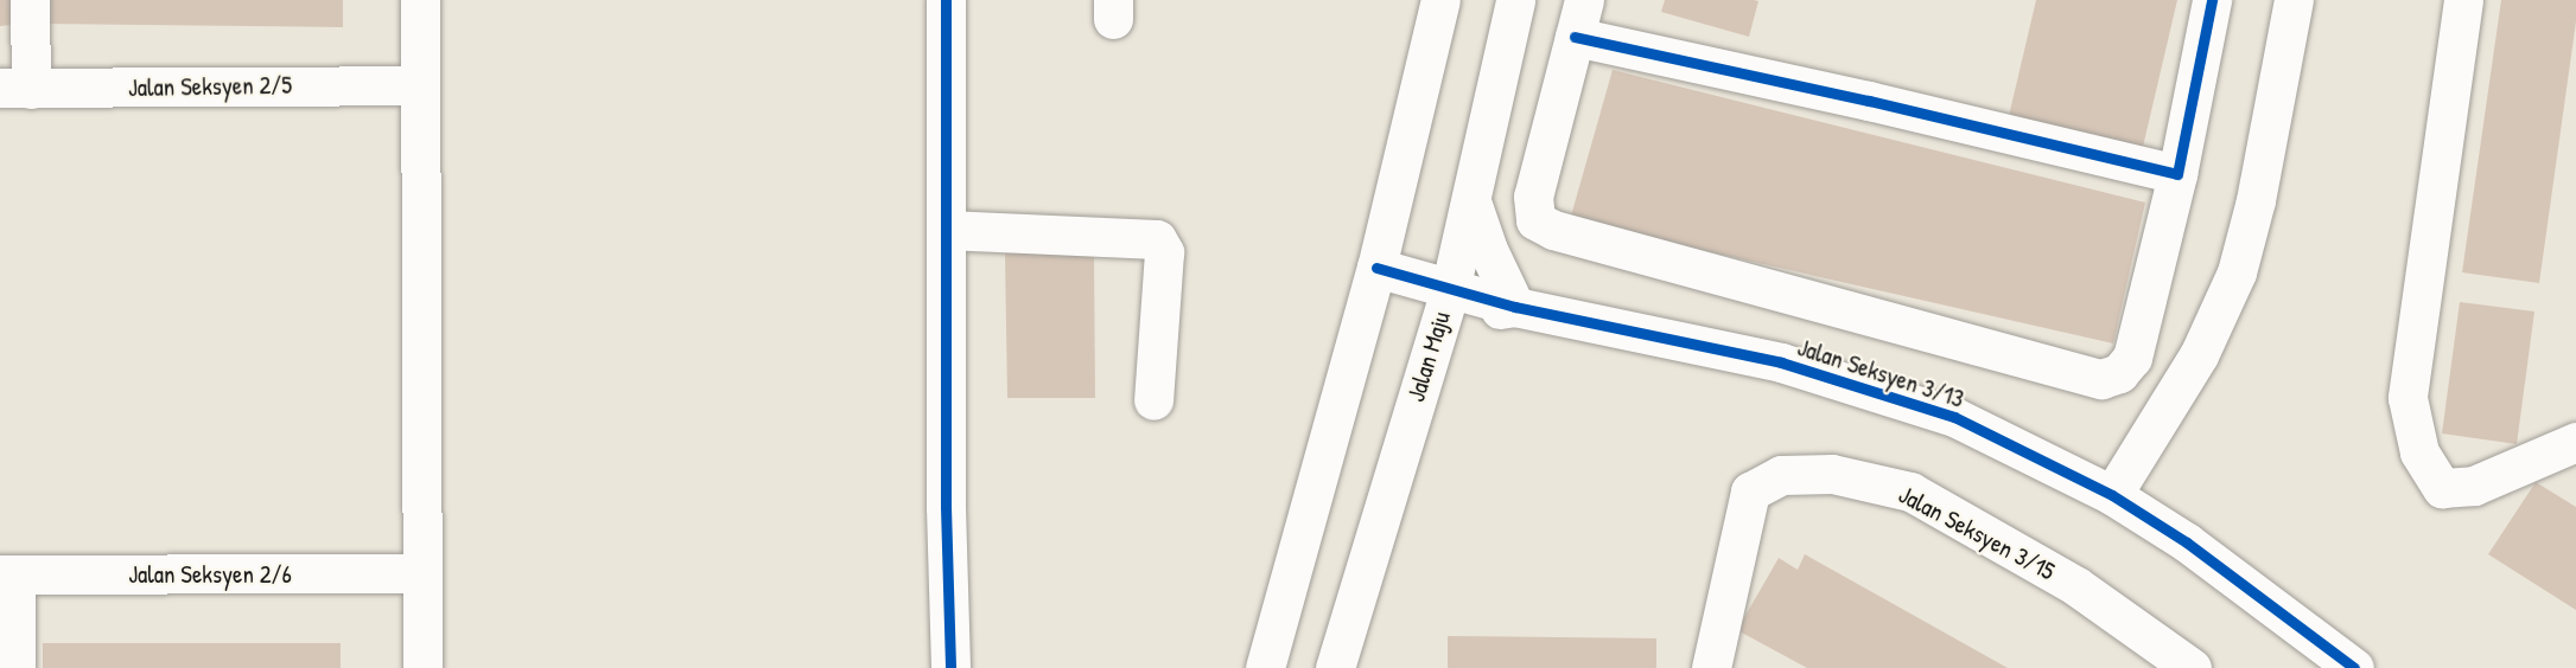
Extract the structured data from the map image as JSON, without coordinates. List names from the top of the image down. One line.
{"streets":{"street":["Jalan Seksyen 2/5","Jalan Maju","Jalan Seksyen 3/13","Jalan Seksyen 3/15","Jalan Seksyen 2/6"]},"crossings":[["Jalan Maju","Jalan Seksyen 3/13"]]}
